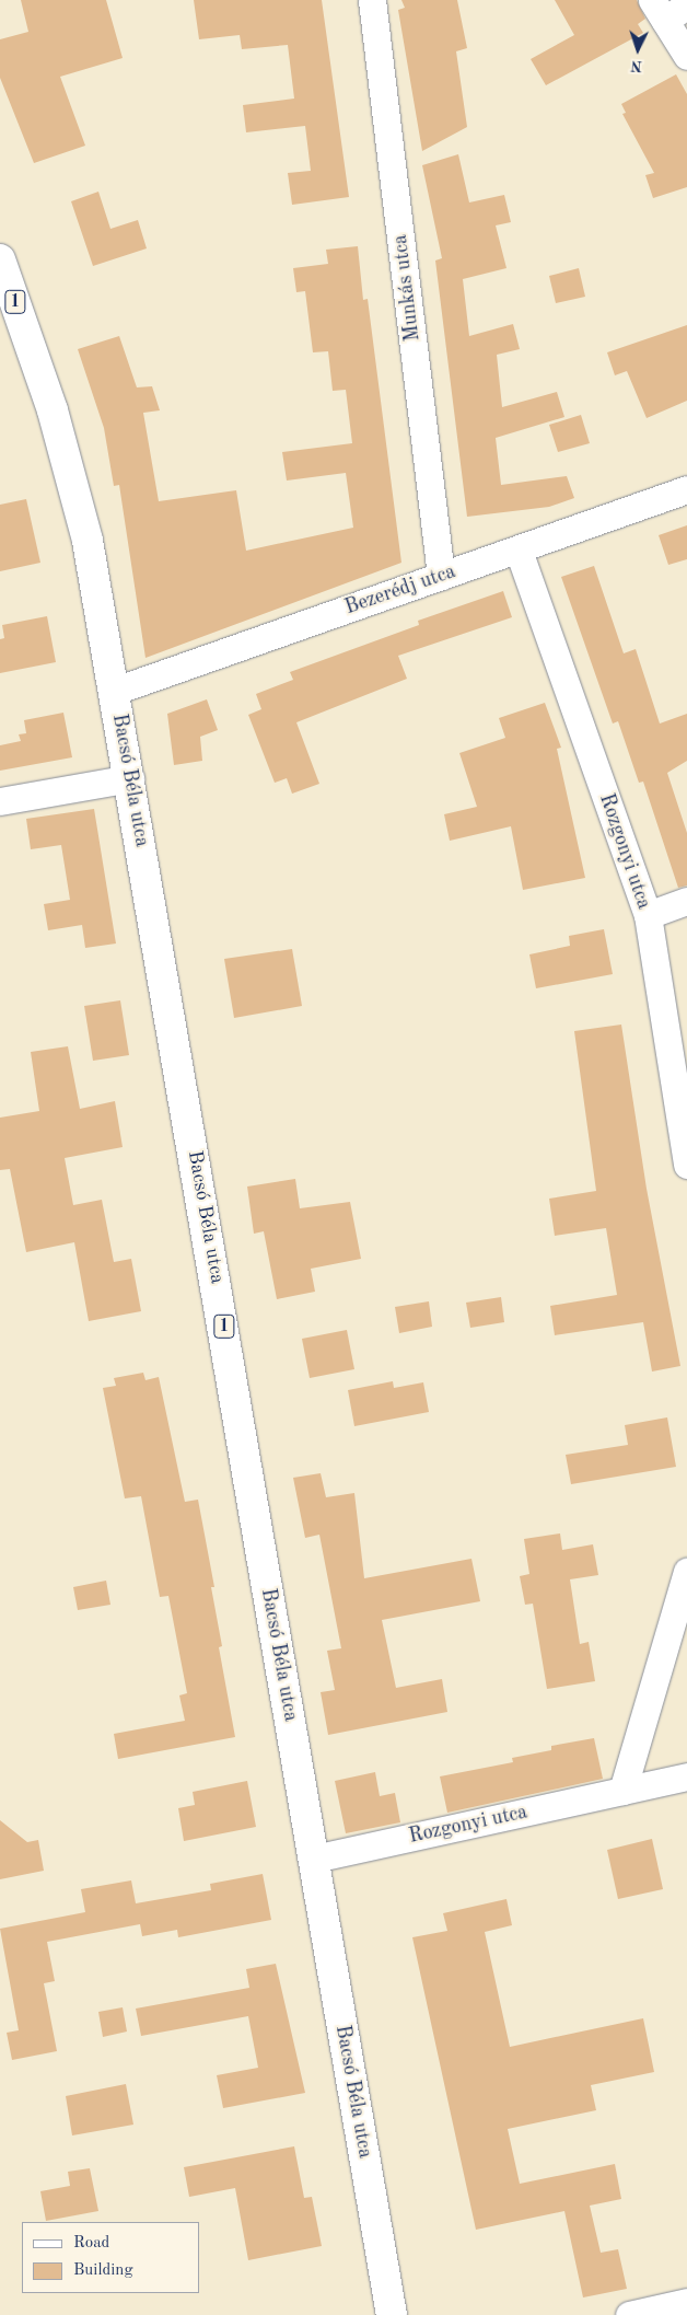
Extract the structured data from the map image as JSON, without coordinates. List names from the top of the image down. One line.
{"streets":{"main road":["1","Bacsó Béla utca"],"street":["Munkás utca","Bezerédj utca","Rozgonyi utca"]},"crossings":[["Munkás utca","Bezerédj utca"],["Bezerédj utca","Bacsó Béla utca"],["Bezerédj utca","Rozgonyi utca"],["Bacsó Béla utca","Rozgonyi utca"]],"legend":["Road","Building"],"north":"bottom"}
